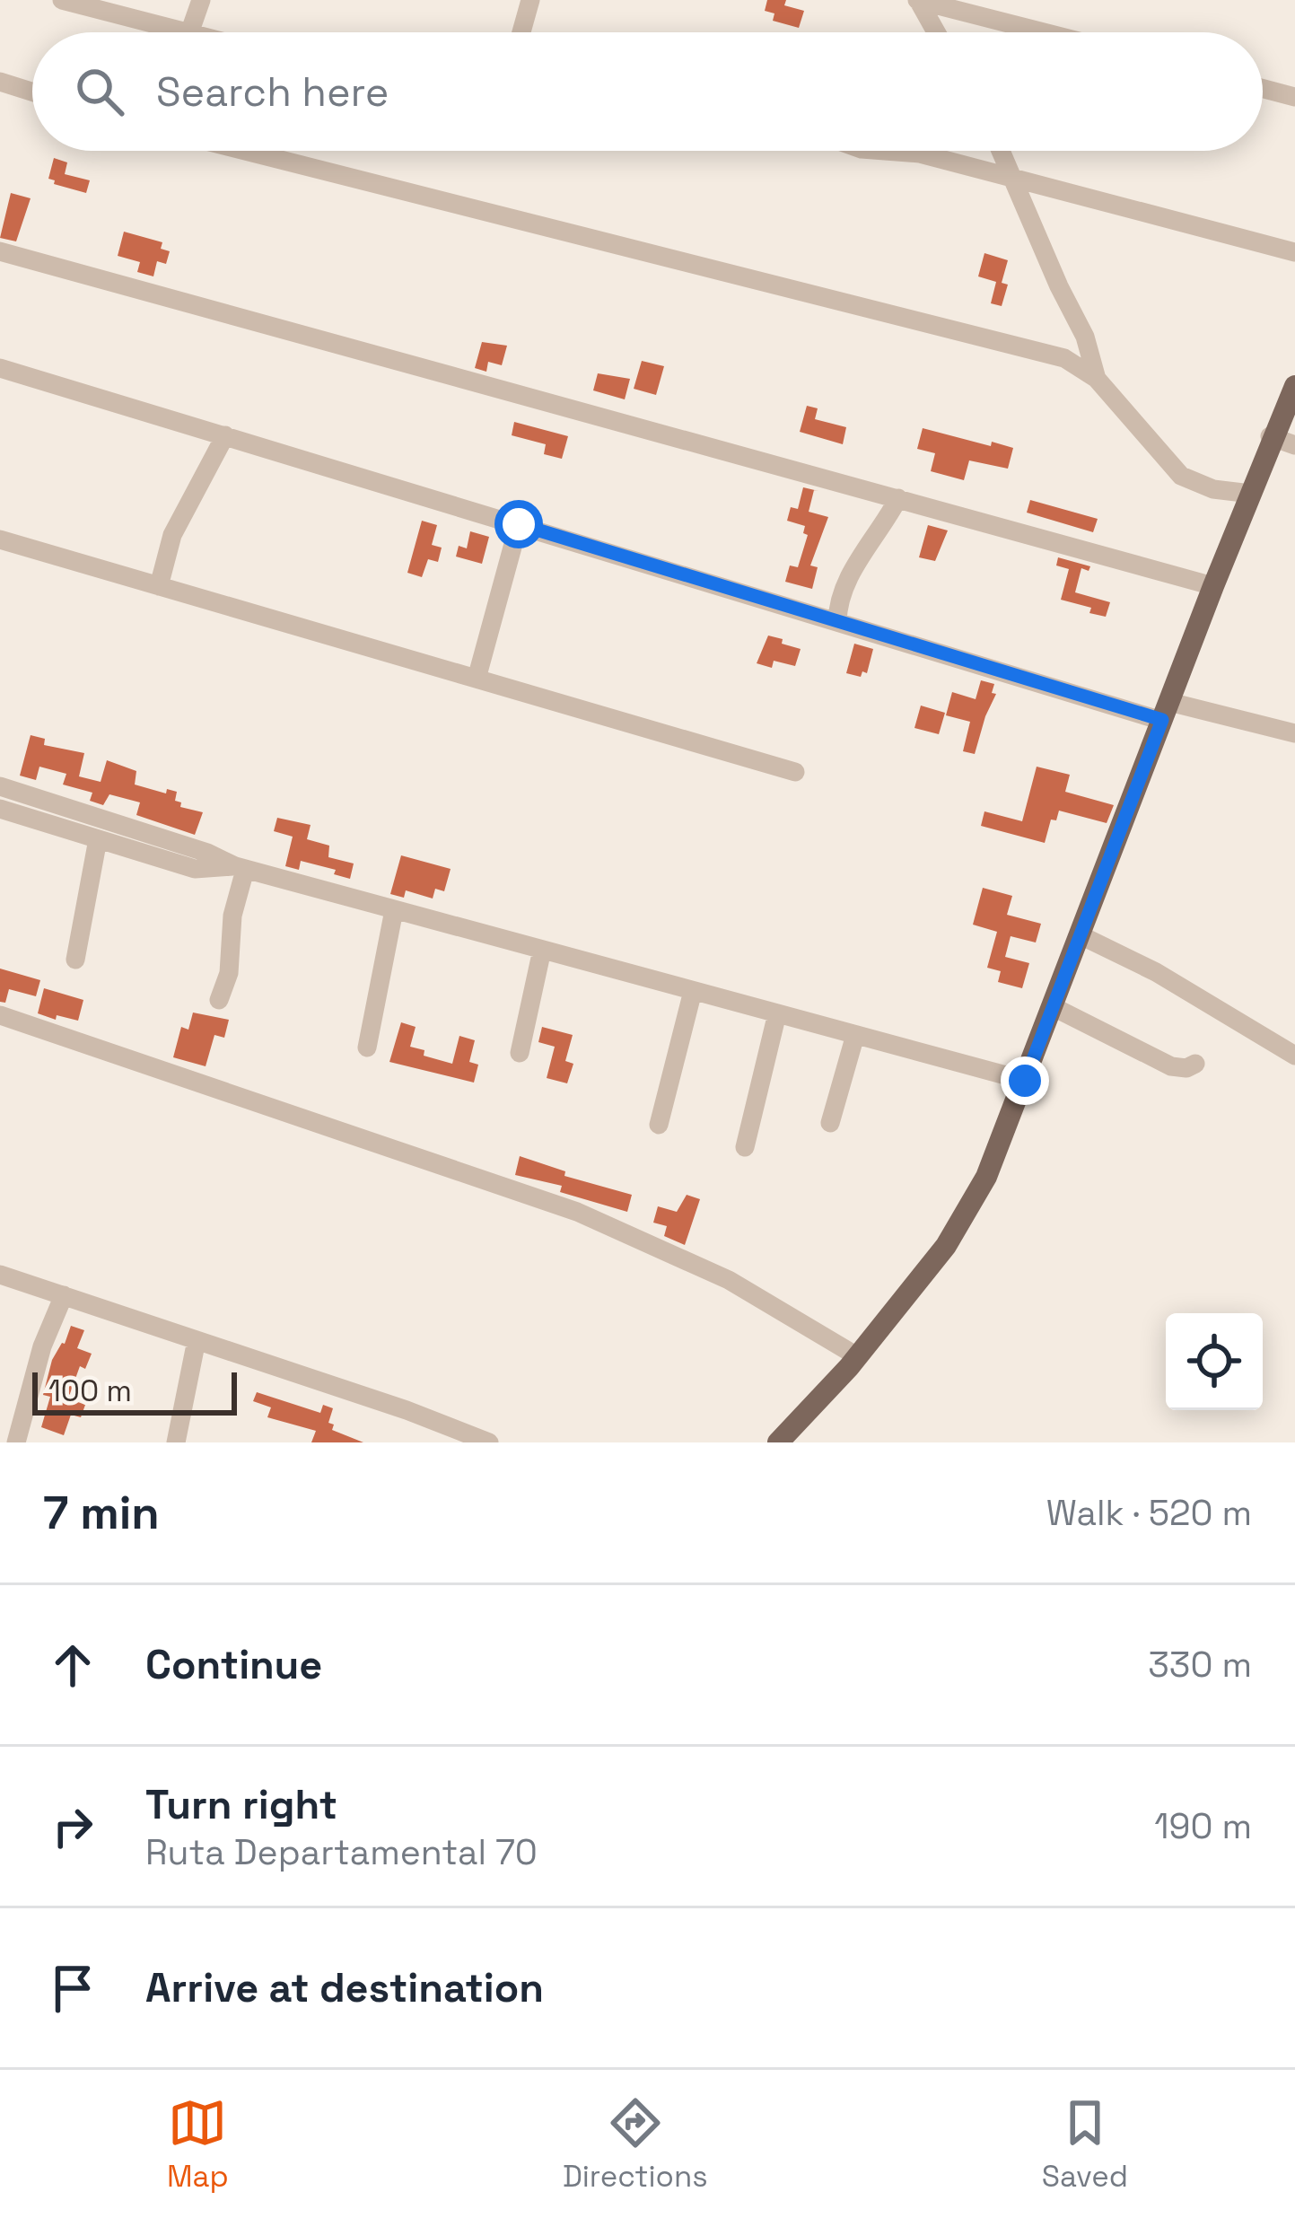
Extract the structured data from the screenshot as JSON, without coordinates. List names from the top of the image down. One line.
{"scale_bar":"100 m","page":{"search":"Search here","scale":"100 m","heading":["7 min","Walk · 520 m"],"list":[["Continue","330 m"],["Turn right","Ruta Departamental 70","190 m"],"Arrive at destination"],"nav":["Map","Directions","Saved"]}}
